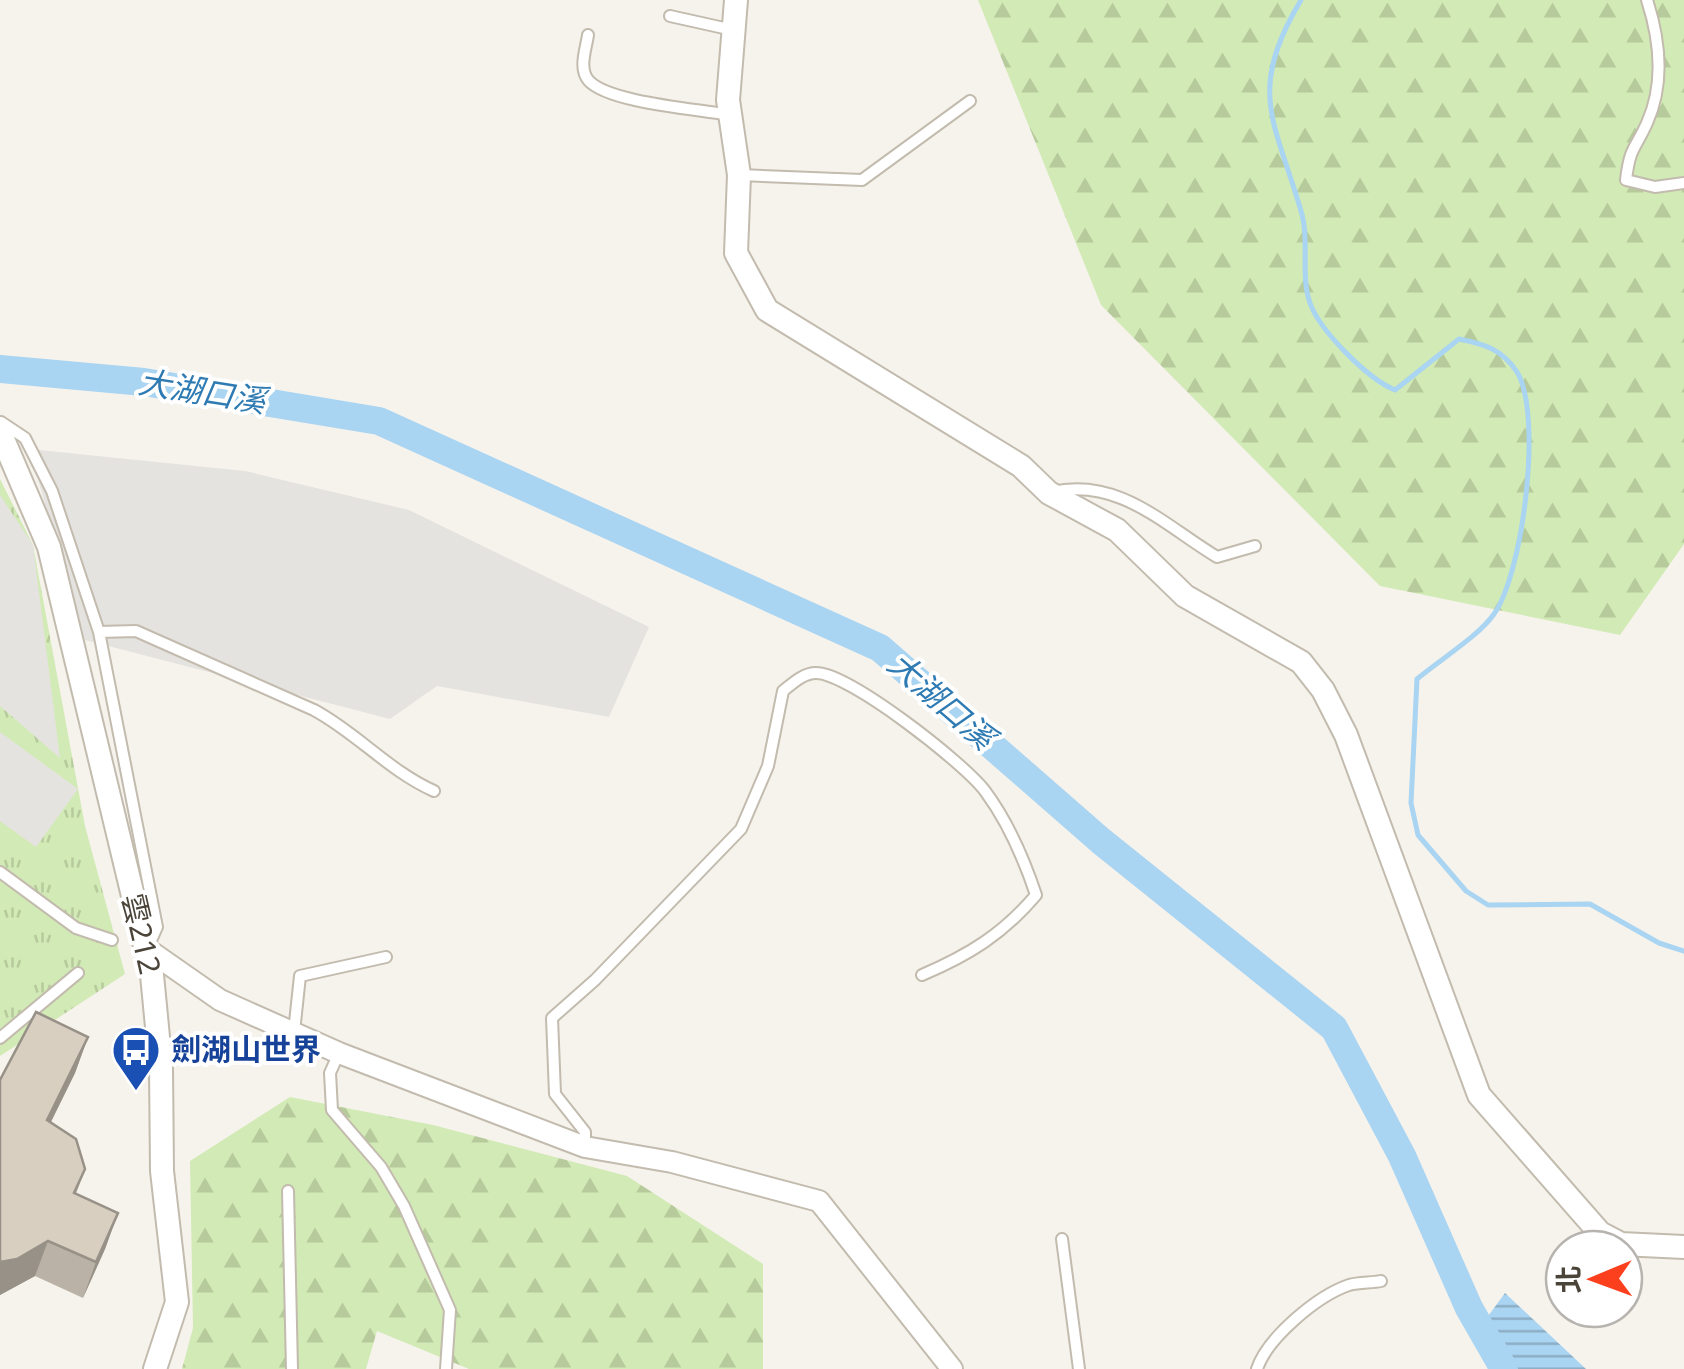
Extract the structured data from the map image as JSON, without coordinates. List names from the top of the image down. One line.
{"streets":{"street":["雲212"]},"water":["大湖口溪"],"places":{"bus stop":["劍湖山世界"]},"north":"left"}
